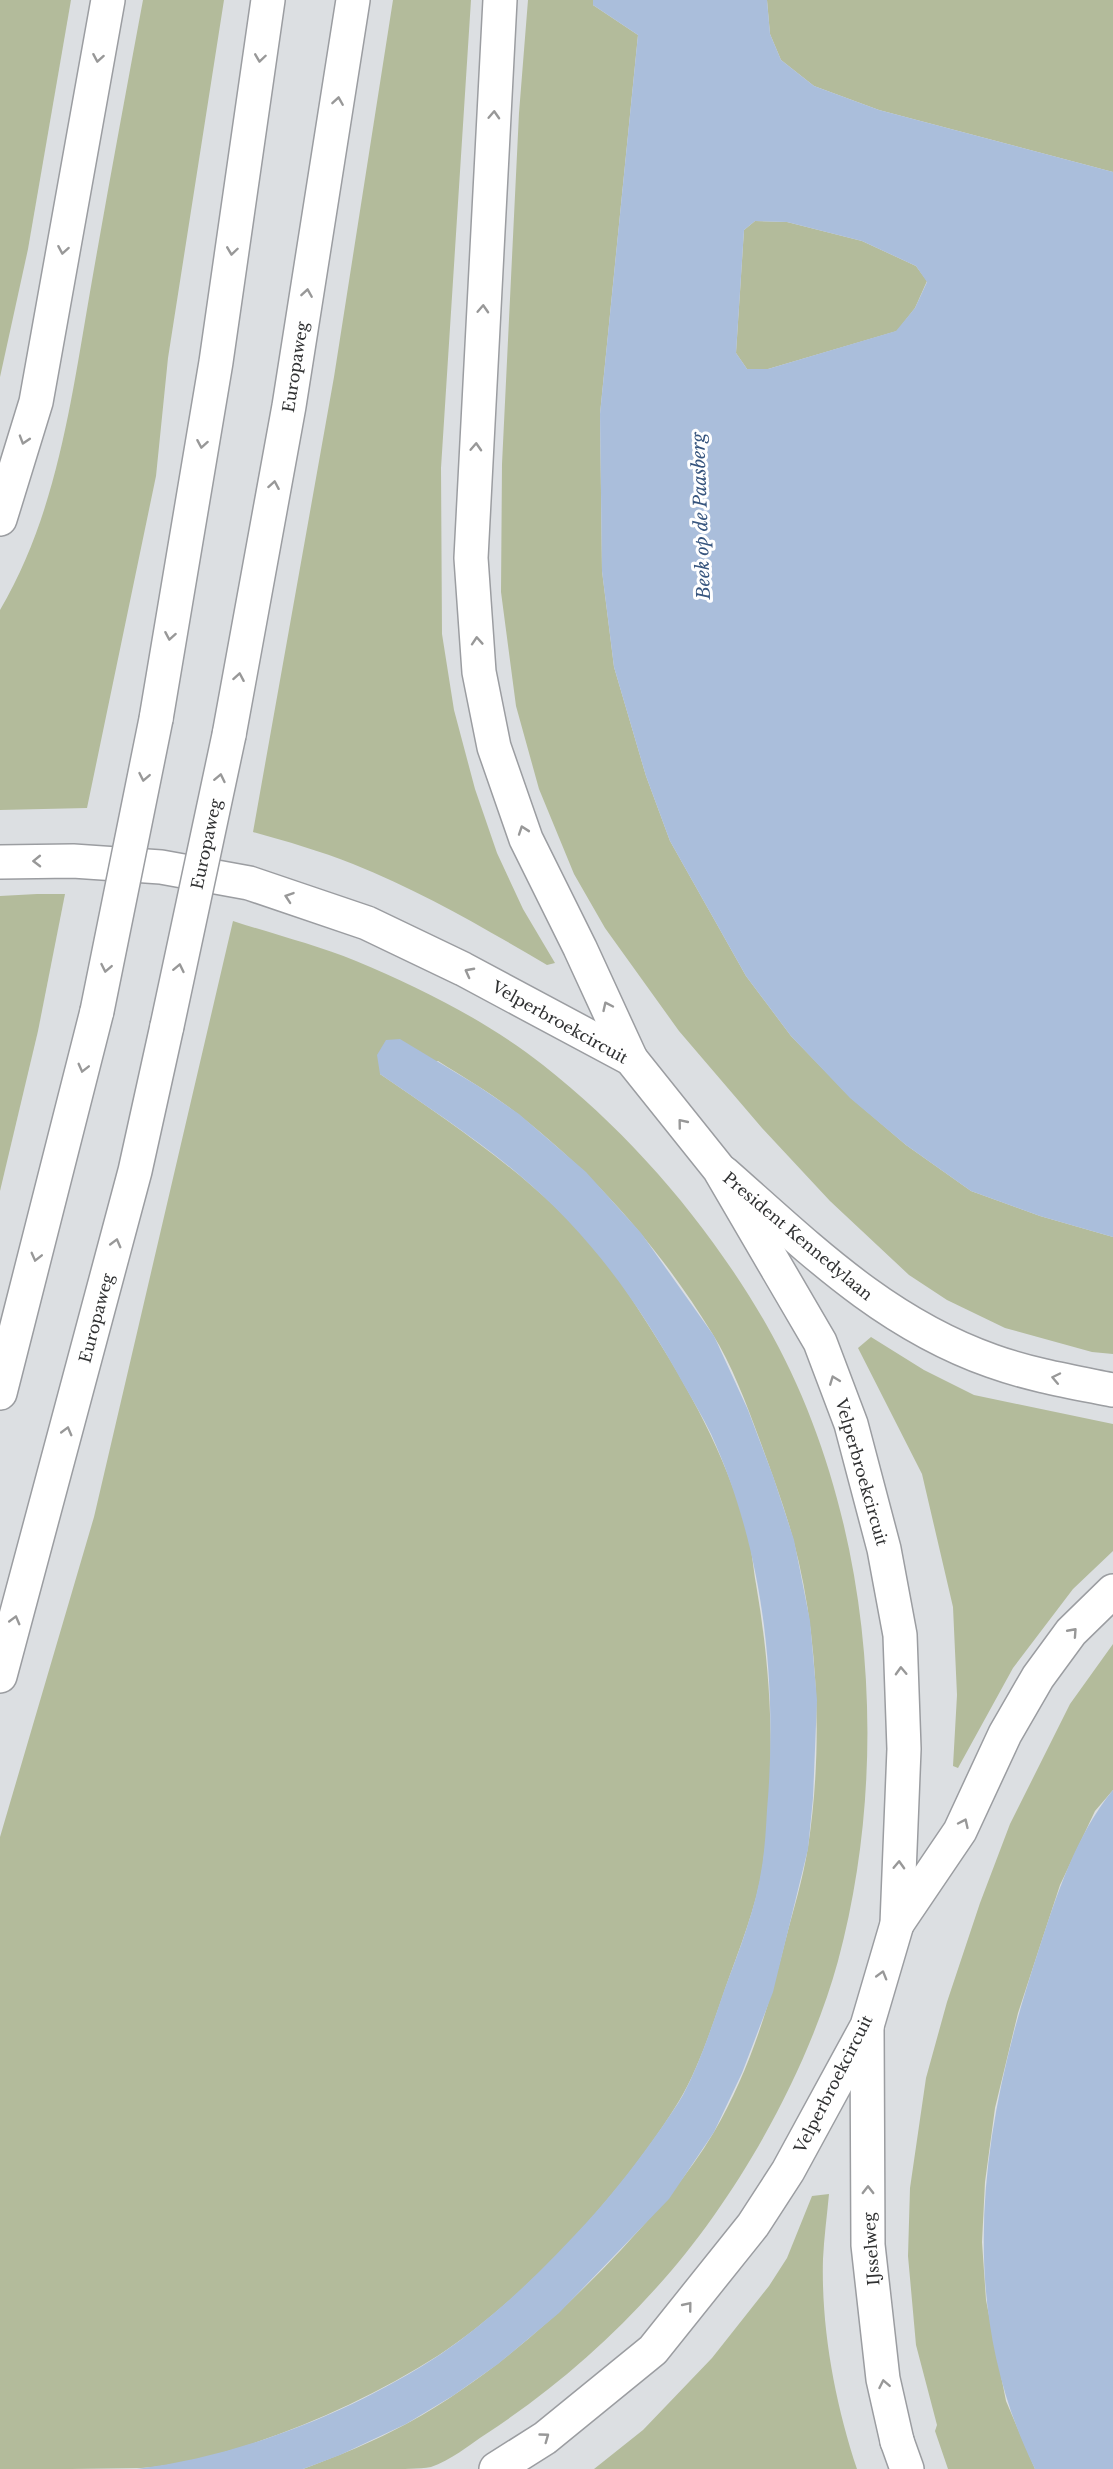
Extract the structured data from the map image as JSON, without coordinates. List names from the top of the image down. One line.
{"streets":{"main road":["Europaweg","Velperbroekcircuit","President Kennedylaan","IJsselweg"]},"crossings":[["Velperbroekcircuit","President Kennedylaan"],["Velperbroekcircuit","IJsselweg"]],"one_way":["President Kennedylaan","IJsselweg"],"water":["Beek op de Paasberg"]}
